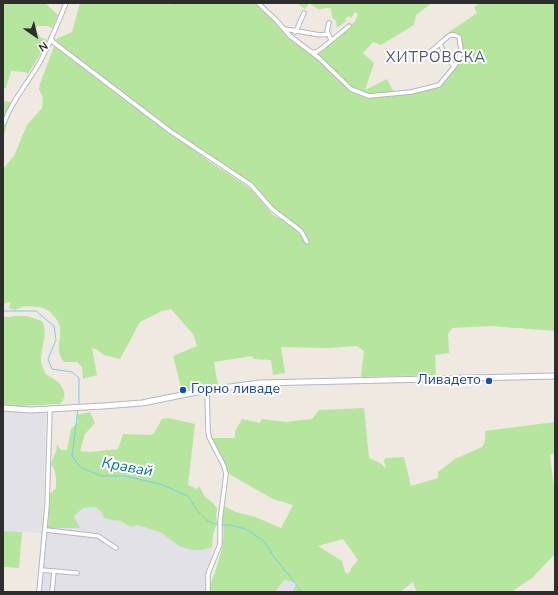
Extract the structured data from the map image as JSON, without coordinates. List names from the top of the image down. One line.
{"districts":["ХИТРОВСКА"],"water":["Кравай"],"places":["Ливадето","Горно ливаде"],"north":"bottom right"}
